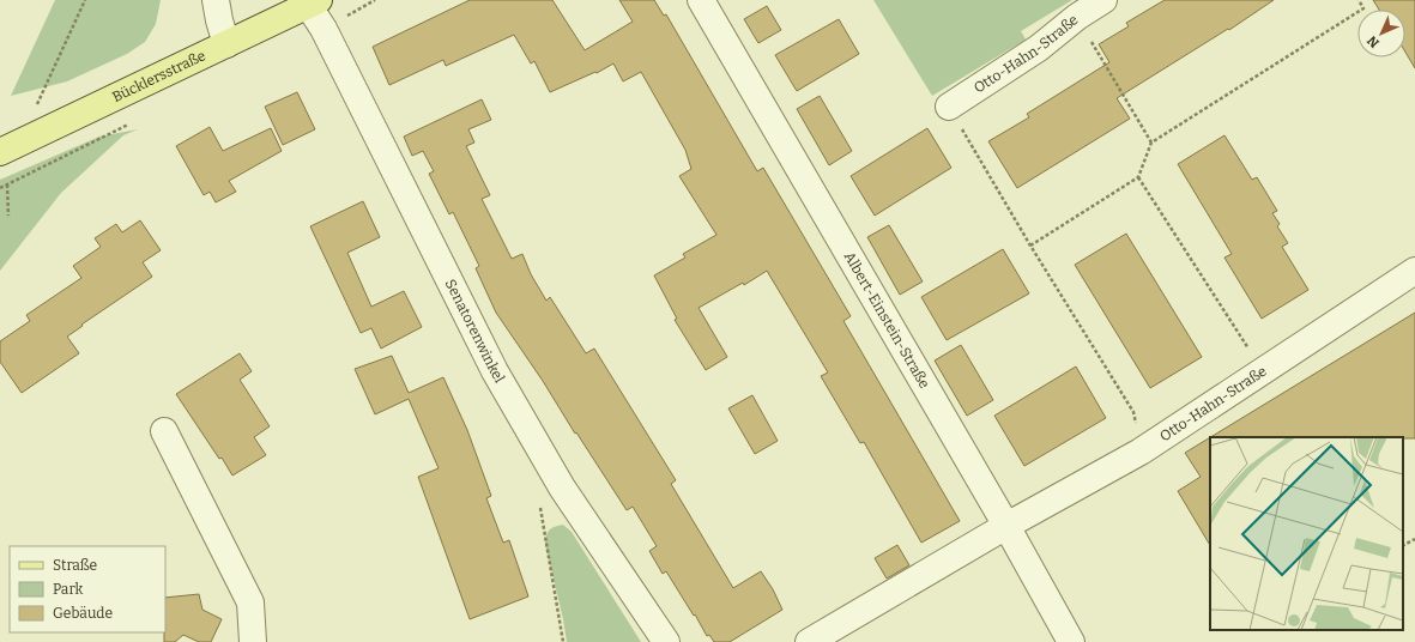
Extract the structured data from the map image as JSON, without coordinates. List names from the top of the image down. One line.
{"streets":{"main road":["Bücklersstraße"],"street":["Otto-Hahn-Straße","Albert-Einstein-Straße","Senatorenwinkel"]},"crossings":[["Otto-Hahn-Straße","Albert-Einstein-Straße"],["Bücklersstraße","Senatorenwinkel"]],"legend":["Straße","Park","Gebäude"],"north":"bottom left"}
